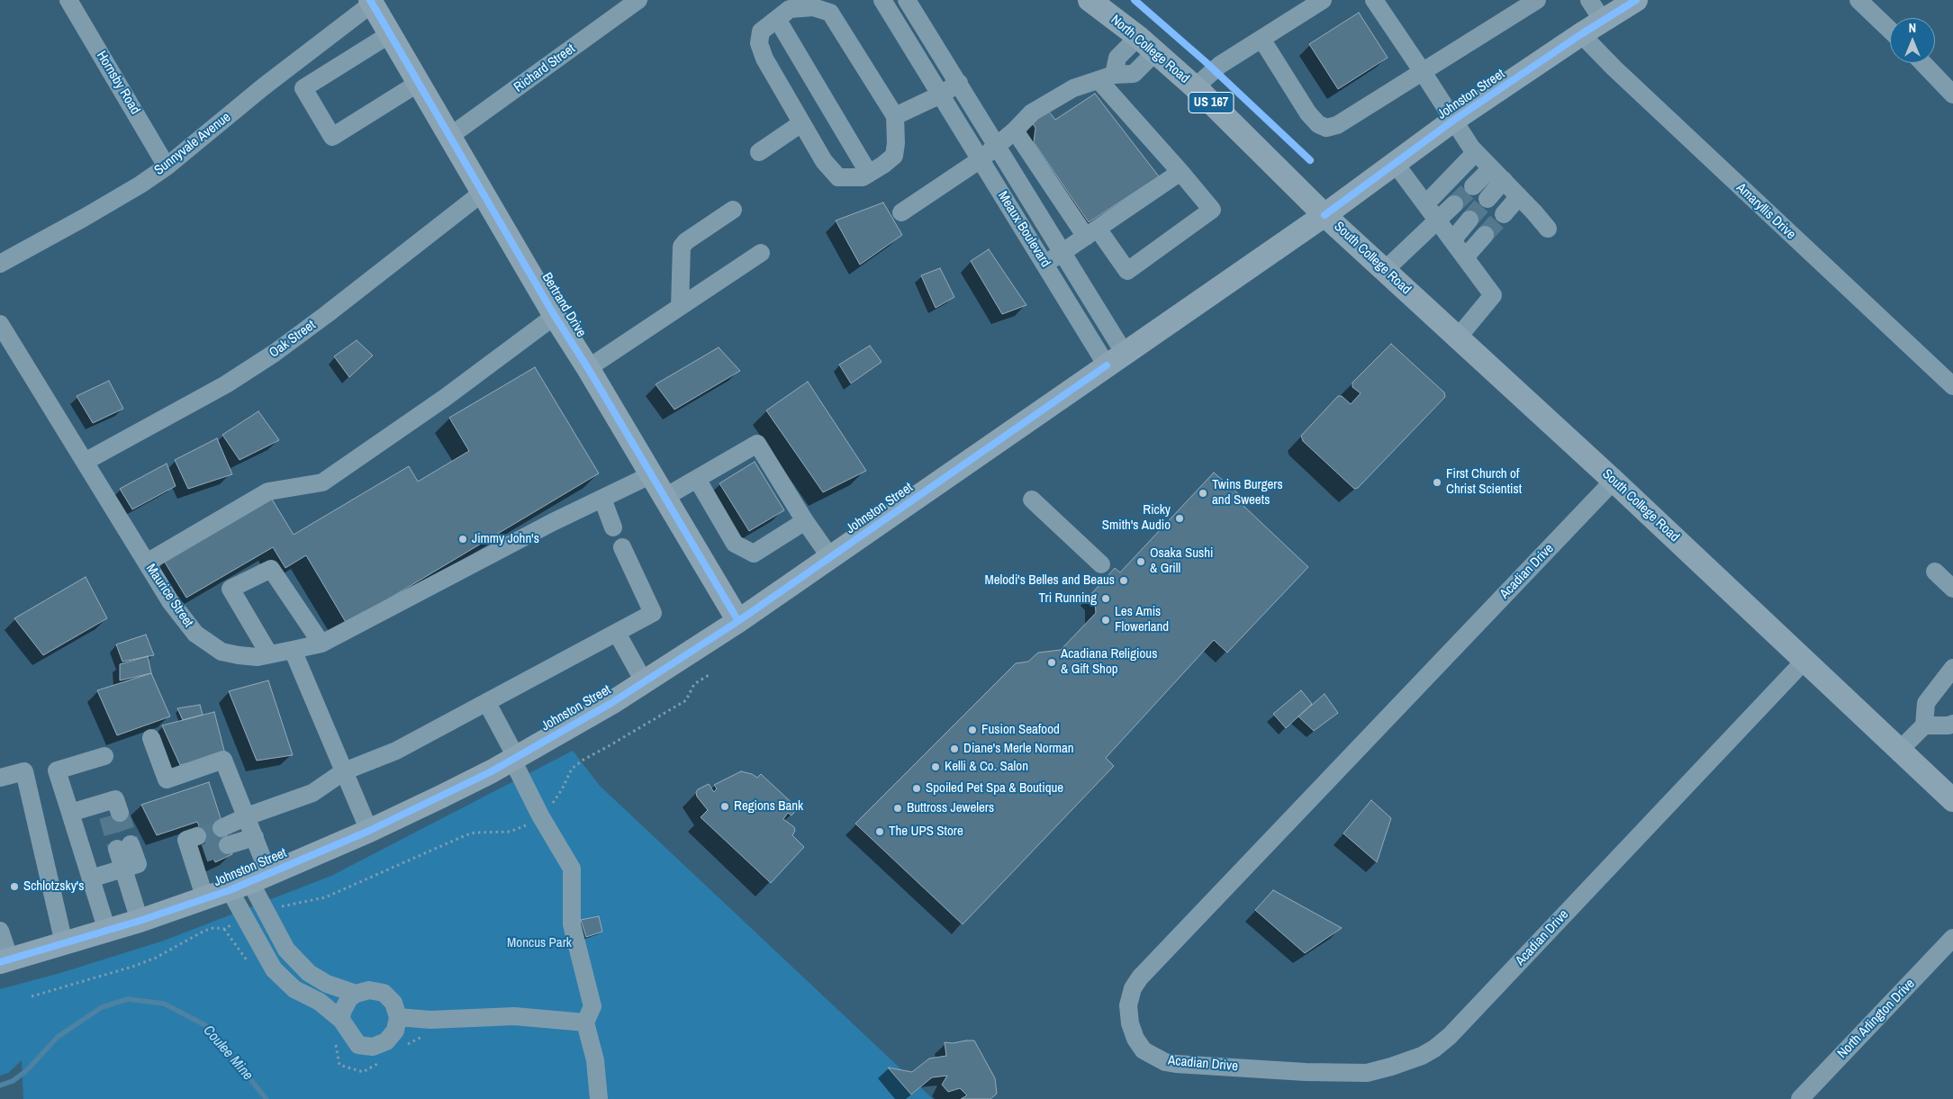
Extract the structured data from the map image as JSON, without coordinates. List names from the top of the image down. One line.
{"streets":{"main road":["North College Road","Johnston Street","US 167","South College Road","Bertrand Drive"],"street":["Richard Street","Hornsby Road","Sunnyvale Avenue","Amaryllis Drive","Meaux Boulevard","Oak Street","Acadian Drive","Maurice Street","North Arlington Drive"]},"crossings":[["North College Road","Johnston Street"],["North College Road","South College Road"],["Richard Street","Bertrand Drive"],["Hornsby Road","Sunnyvale Avenue"],["Johnston Street","Amaryllis Drive"],["Johnston Street","Meaux Boulevard"],["Johnston Street","South College Road"],["Johnston Street","Bertrand Drive"],["Sunnyvale Avenue","Bertrand Drive"],["South College Road","Acadian Drive"],["Bertrand Drive","Oak Street"],["Bertrand Drive","Maurice Street"],["Oak Street","Maurice Street"]],"water":["Coulee Mine"],"parks":["Moncus Park"],"places":["First Church of Christ Scientist","Twins Burgers and Sweets","Ricky Smith's Audio","Jimmy John's","Osaka Sushi & Grill","Melodi's Belles and Beaus","Tri Running","Les Amis Flowerland","Acadiana Religious & Gift Shop","Fusion Seafood","Diane's Merle Norman","Kelli & Co. Salon","Spoiled Pet Spa & Boutique","Regions Bank","Buttross Jewelers","The UPS Store","Schlotzsky's"],"north":"top"}
